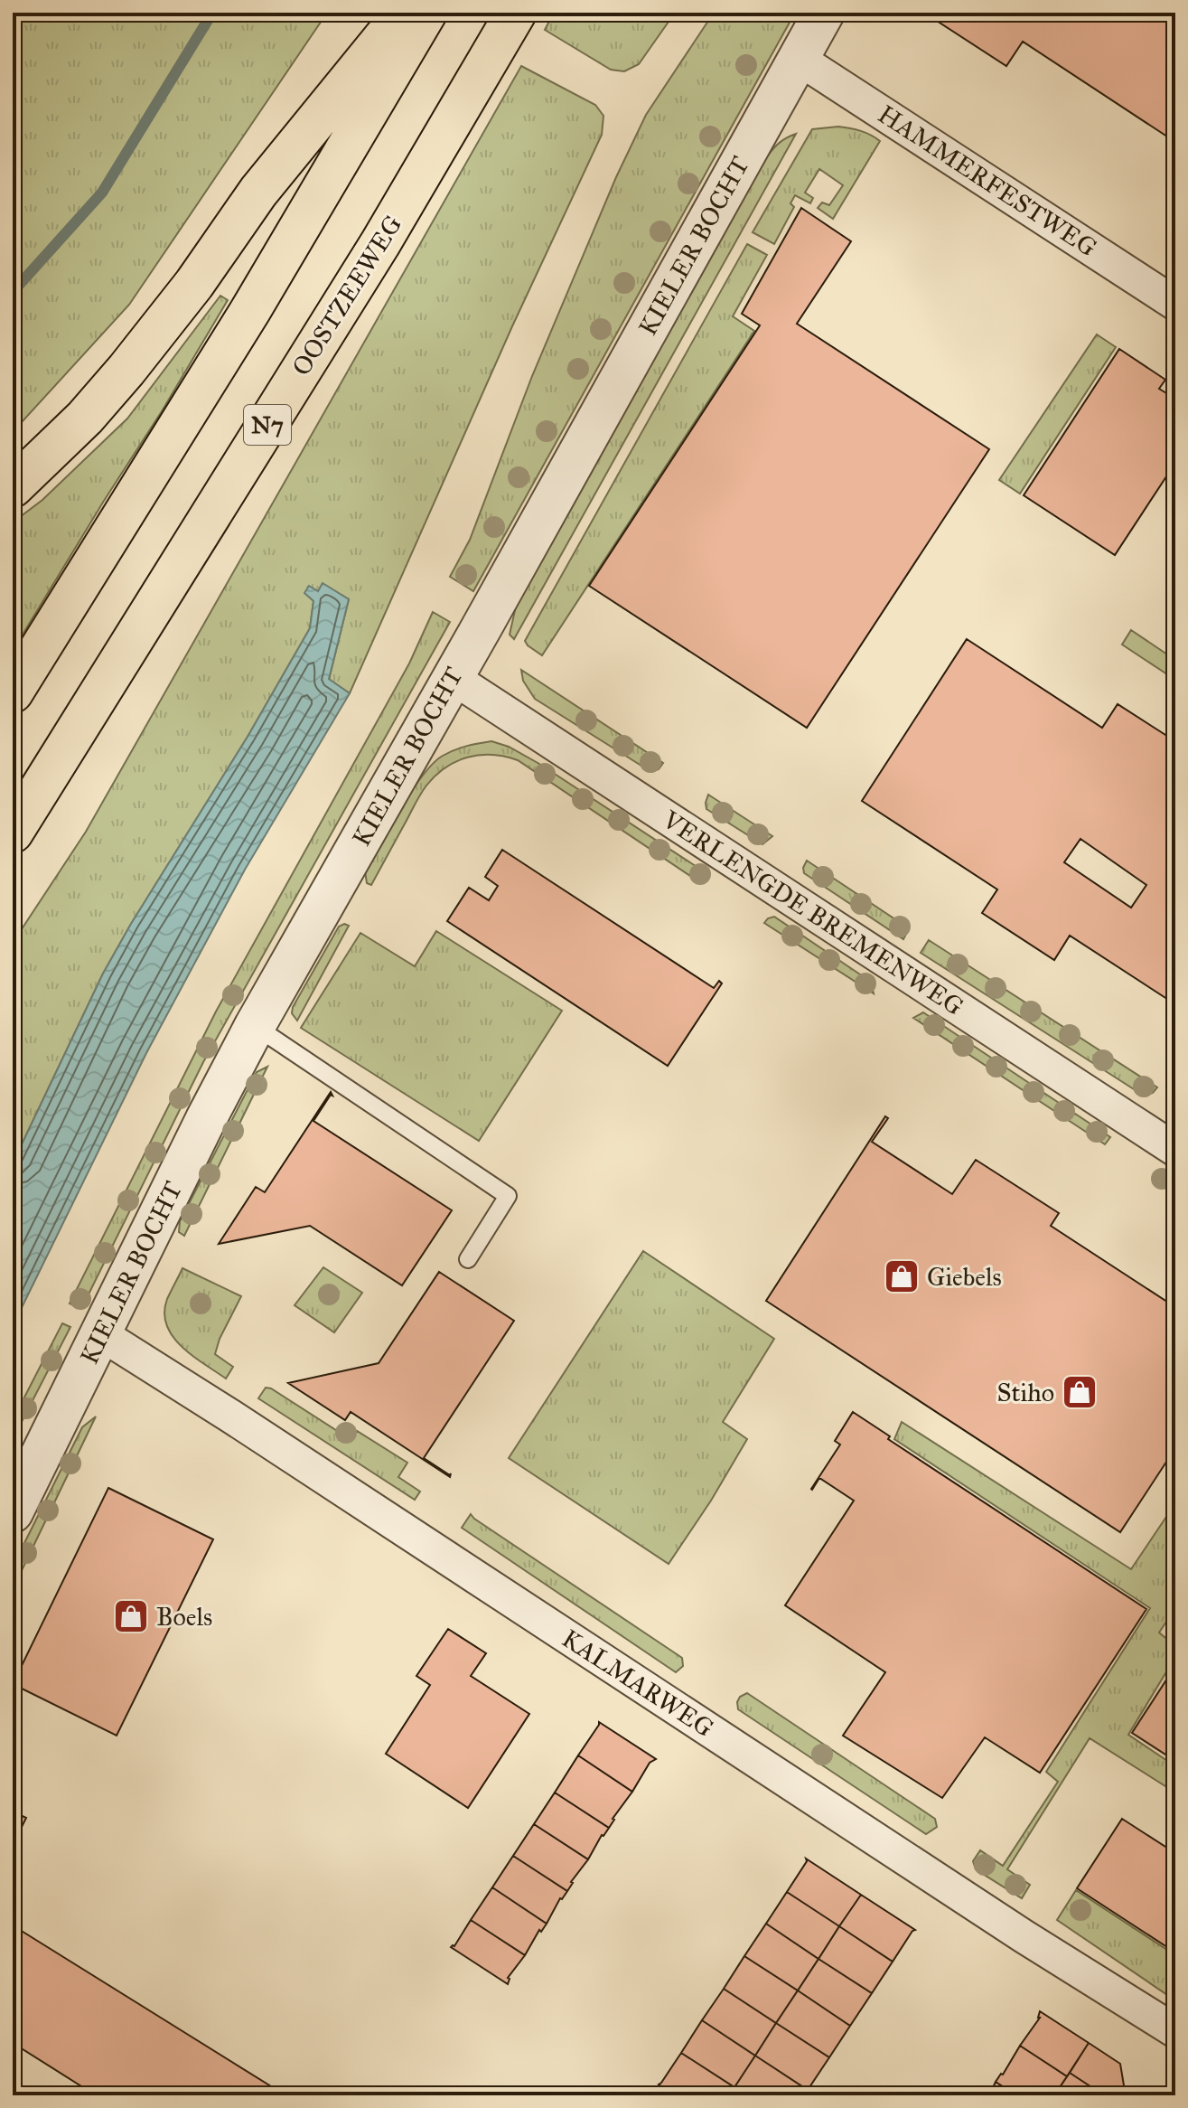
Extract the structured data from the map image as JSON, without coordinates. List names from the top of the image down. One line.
{"streets":{"highway":["OOSTZEEWEG","N7"],"street":["HAMMERFESTWEG","KIELER BOCHT","VERLENGDE BREMENWEG","KALMARWEG"]},"crossings":[["HAMMERFESTWEG","KIELER BOCHT"],["KIELER BOCHT","VERLENGDE BREMENWEG"],["KIELER BOCHT","KALMARWEG"]],"places":{"shop":["Giebels","Stiho","Boels"]}}
